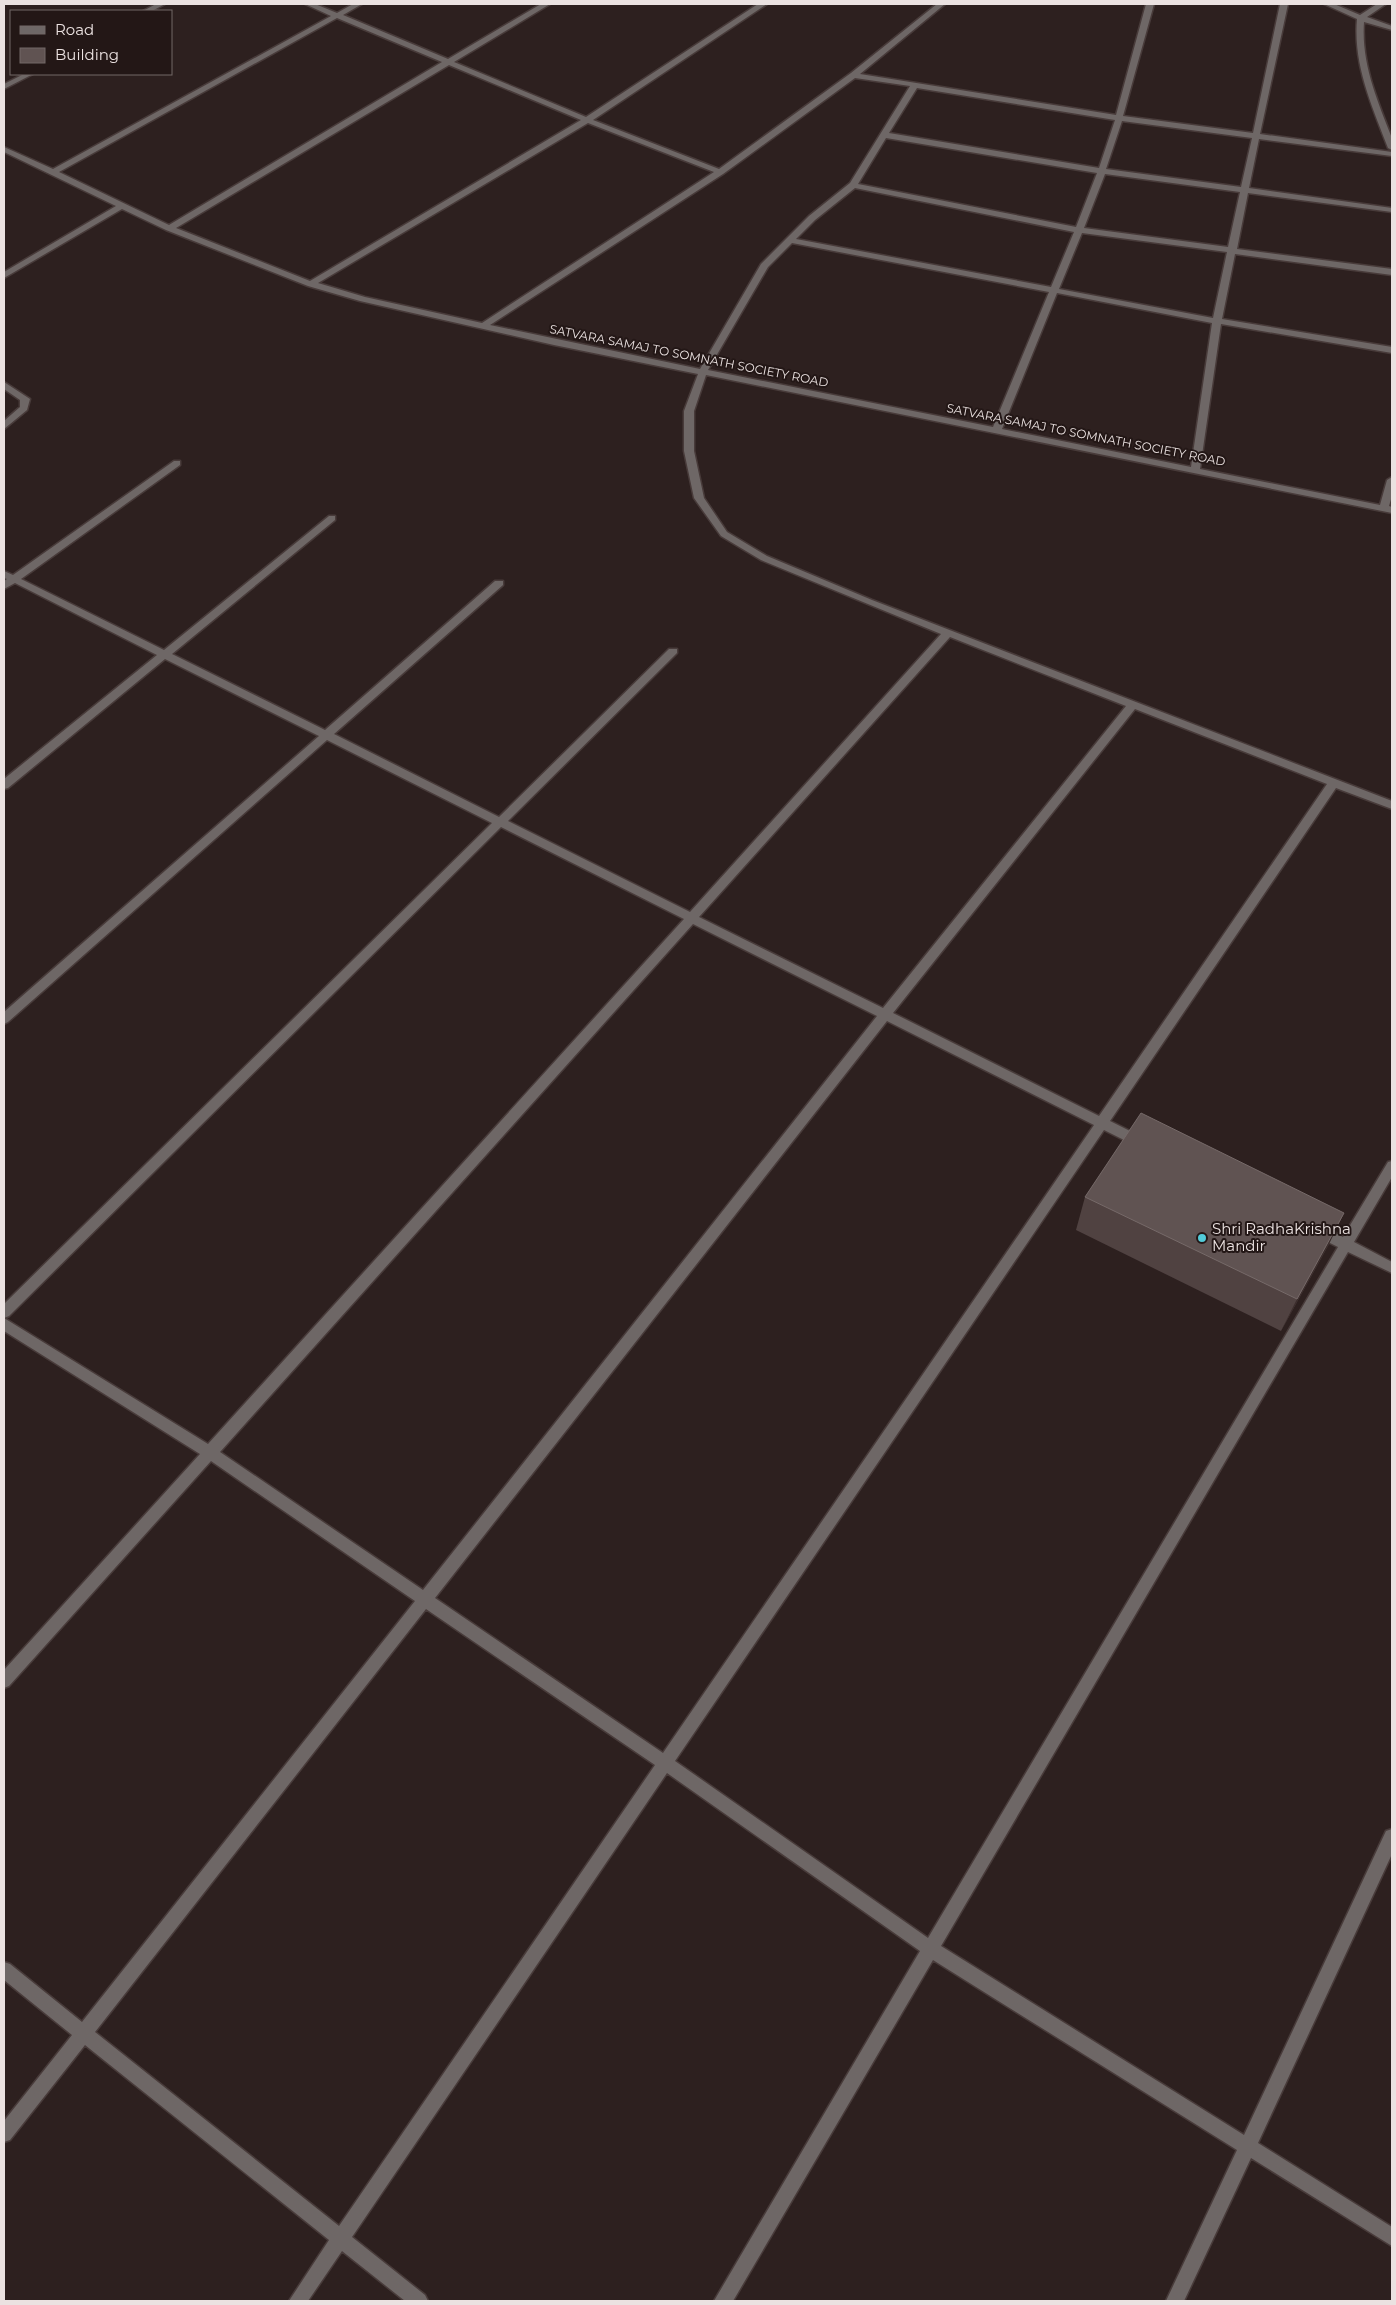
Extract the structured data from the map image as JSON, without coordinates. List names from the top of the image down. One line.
{"streets":{"street":["SATVARA SAMAJ TO SOMNATH SOCIETY ROAD"]},"places":["Shri RadhaKrishna Mandir"],"legend":["Road","Building"]}
